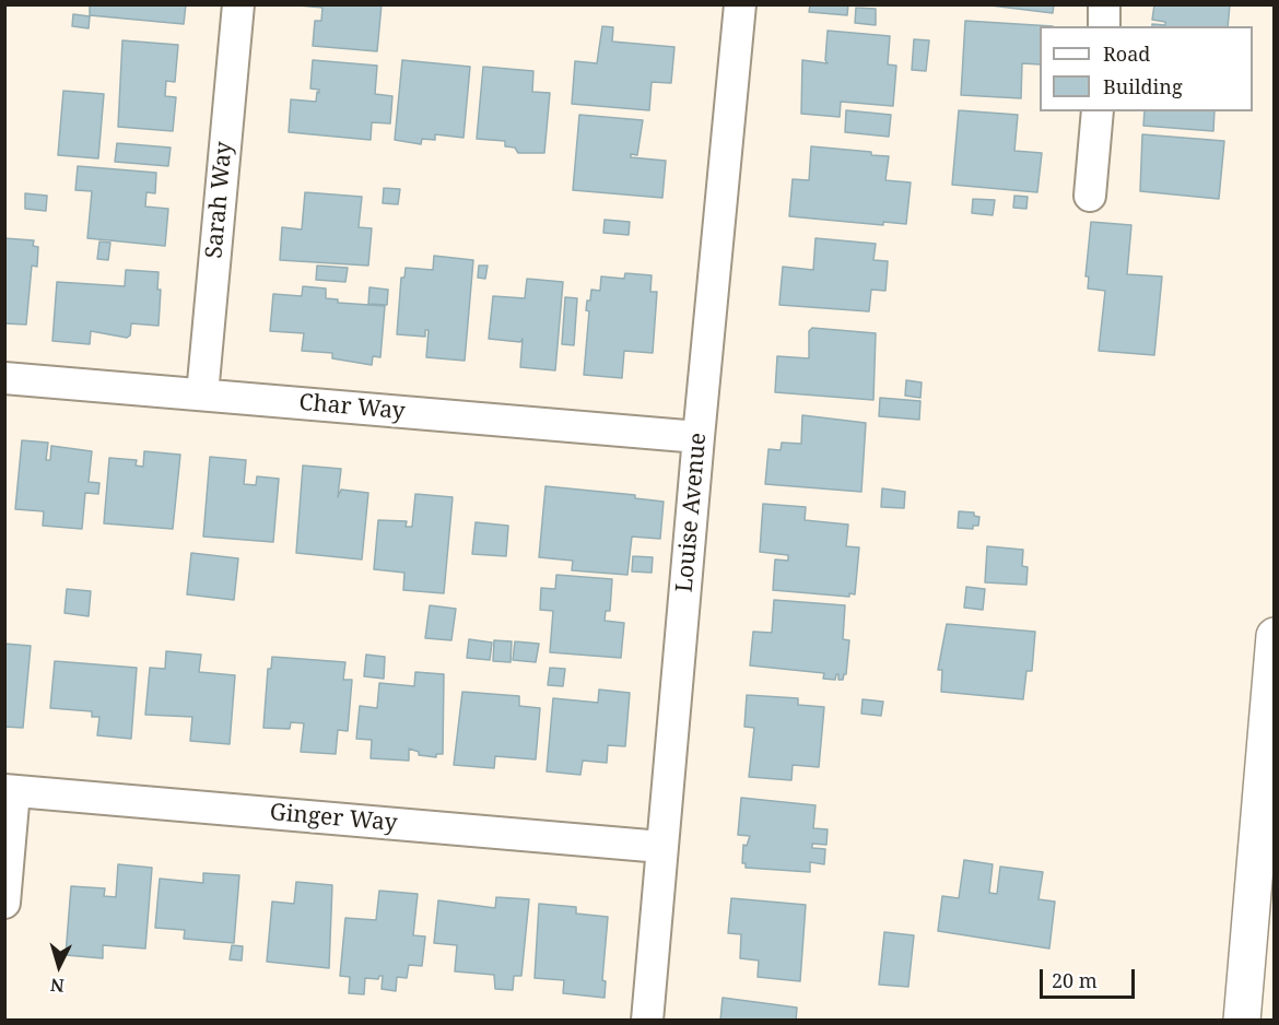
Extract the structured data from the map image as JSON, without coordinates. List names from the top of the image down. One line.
{"streets":{"street":["Sarah Way","Char Way","Louise Avenue","Ginger Way"]},"crossings":[["Sarah Way","Char Way"],["Char Way","Louise Avenue"],["Louise Avenue","Ginger Way"]],"legend":["Road","Building"],"scale_bar":"20 m","north":"bottom"}
